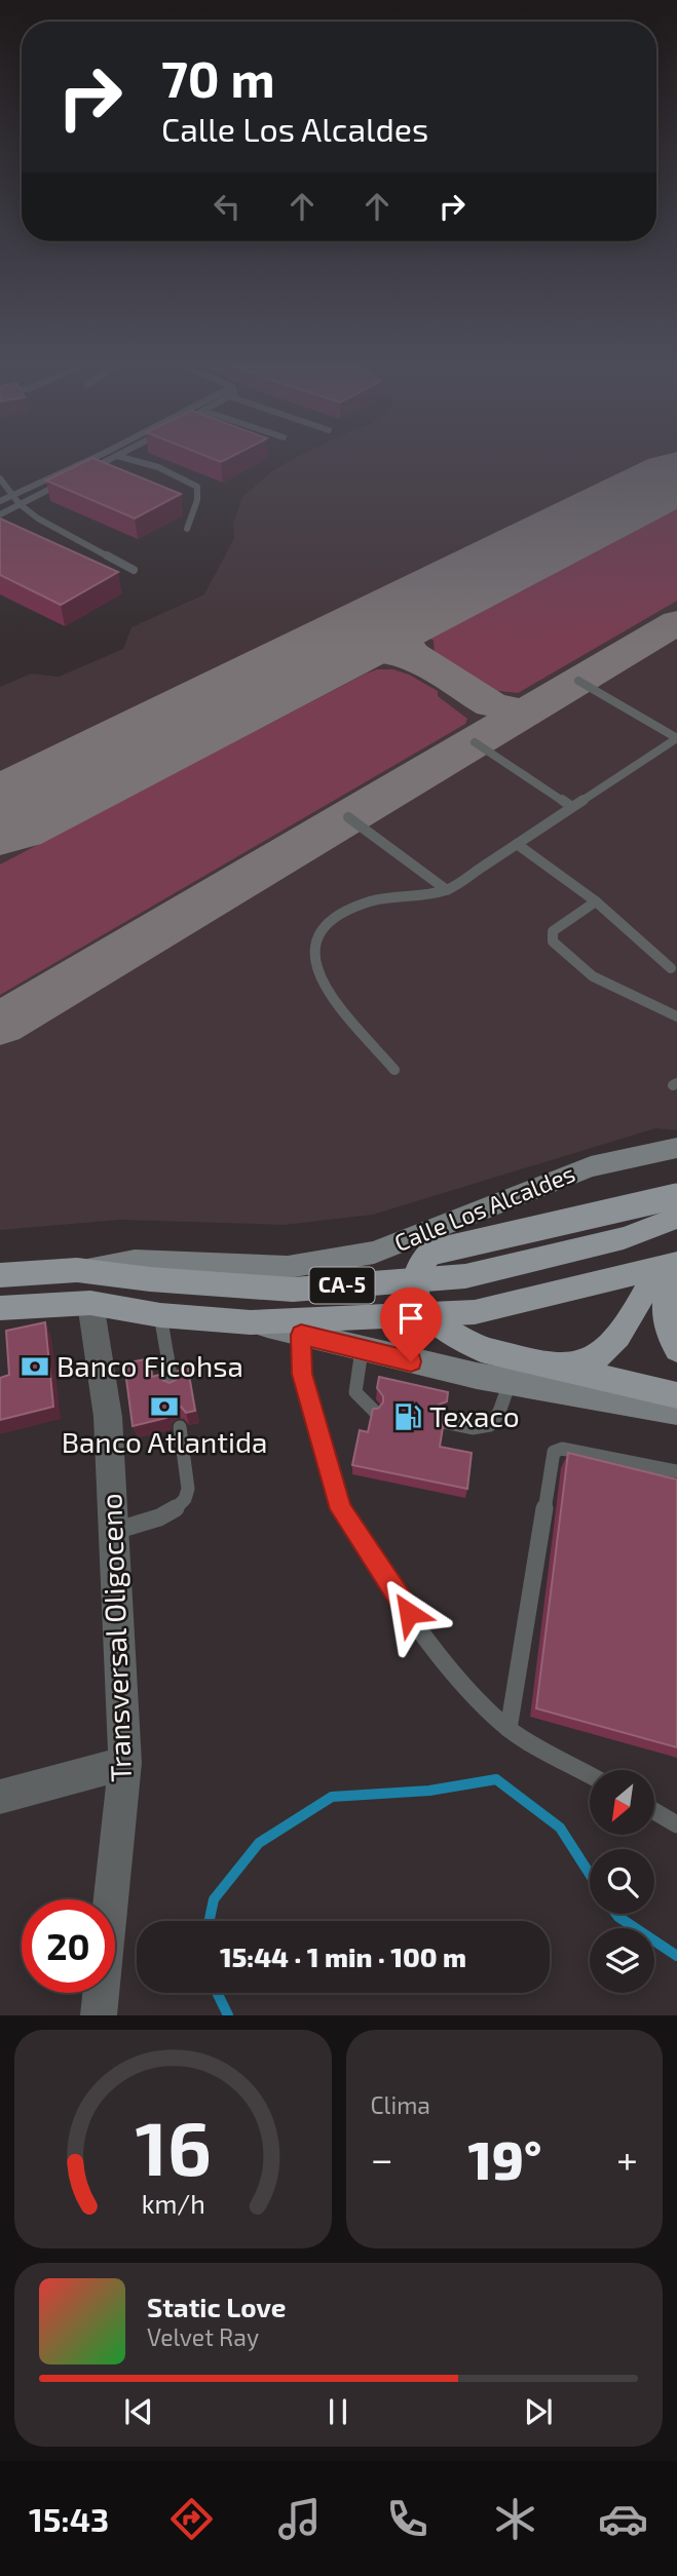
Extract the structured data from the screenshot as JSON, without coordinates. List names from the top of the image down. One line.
{"streets":{"main road":["Calle Los Alcaldes","CA-5"],"street":["Transversal Oligoceno"]},"crossings":[["Calle Los Alcaldes","CA-5"],["CA-5","Transversal Oligoceno"]],"places":{"bank":["Banco Ficohsa","Banco Atlantida"],"fuel station":["Texaco"]},"north":"bottom left","page":{"turn":["70 m","Calle Los Alcaldes"],"limit":"20","trip":"15:44 · 1 min · 100 m","tile":"Clima","heat":["−","19°","+"],"song":["Static Love","Velvet Ray"],"tabs":"15:43","gauge":["16","km/h"]}}
